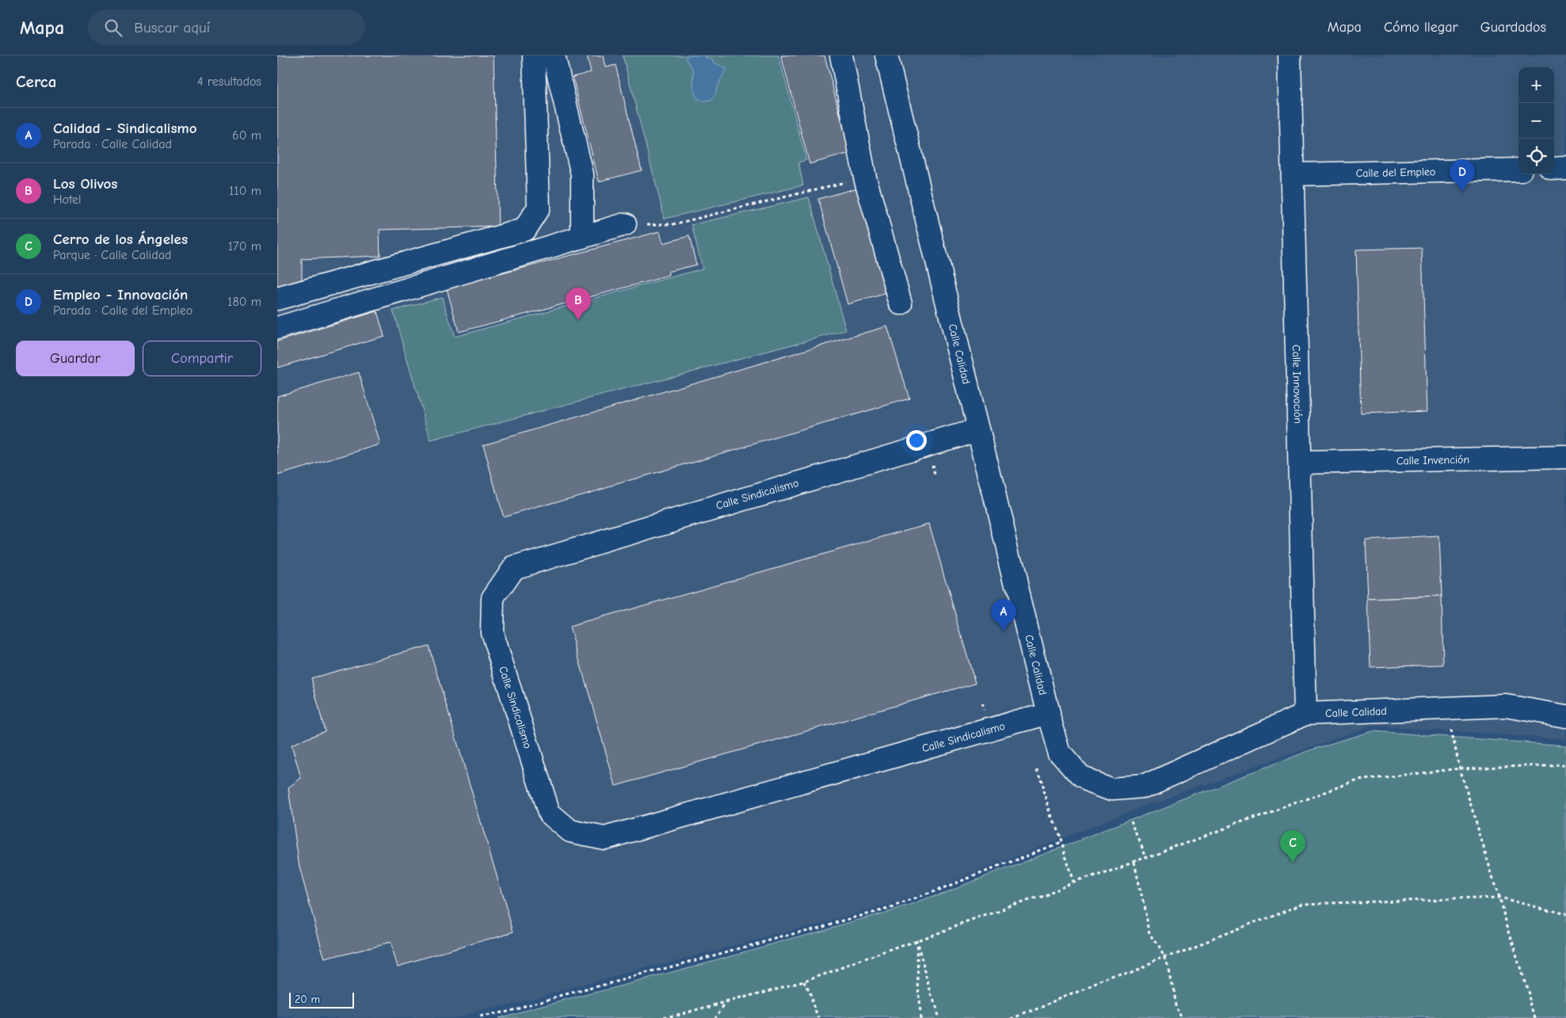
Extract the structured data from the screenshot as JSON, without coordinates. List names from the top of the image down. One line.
{"streets":{"street":["Calle del Empleo","Calle Calidad","Calle Innovación","Calle Invención","Calle Sindicalismo"]},"crossings":[["Calle del Empleo","Calle Innovación"],["Calle Calidad","Calle Innovación"],["Calle Calidad","Calle Sindicalismo"],["Calle Innovación","Calle Invención"]],"scale_bar":"20 m","page":{"header":"Mapa","search":"Buscar aquí","nav":["Mapa","Cómo llegar","Guardados"],"heading":["Cerca","4 resultados"],"map_buttons":["+","−"],"list":[{"mark":"A","name":"Calidad - Sindicalismo","note":"Parada · Calle Calidad","value":"60 m"},{"mark":"B","name":"Los Olivos","note":"Hotel","value":"110 m"},{"mark":"C","name":"Cerro de los Ángeles","note":"Parque · Calle Calidad","value":"170 m"},{"mark":"D","name":"Empleo - Innovación","note":"Parada · Calle del Empleo","value":"180 m"}],"pins":["D","B","A","C"],"buttons":["Guardar","Compartir"],"scale":"20 m"}}
